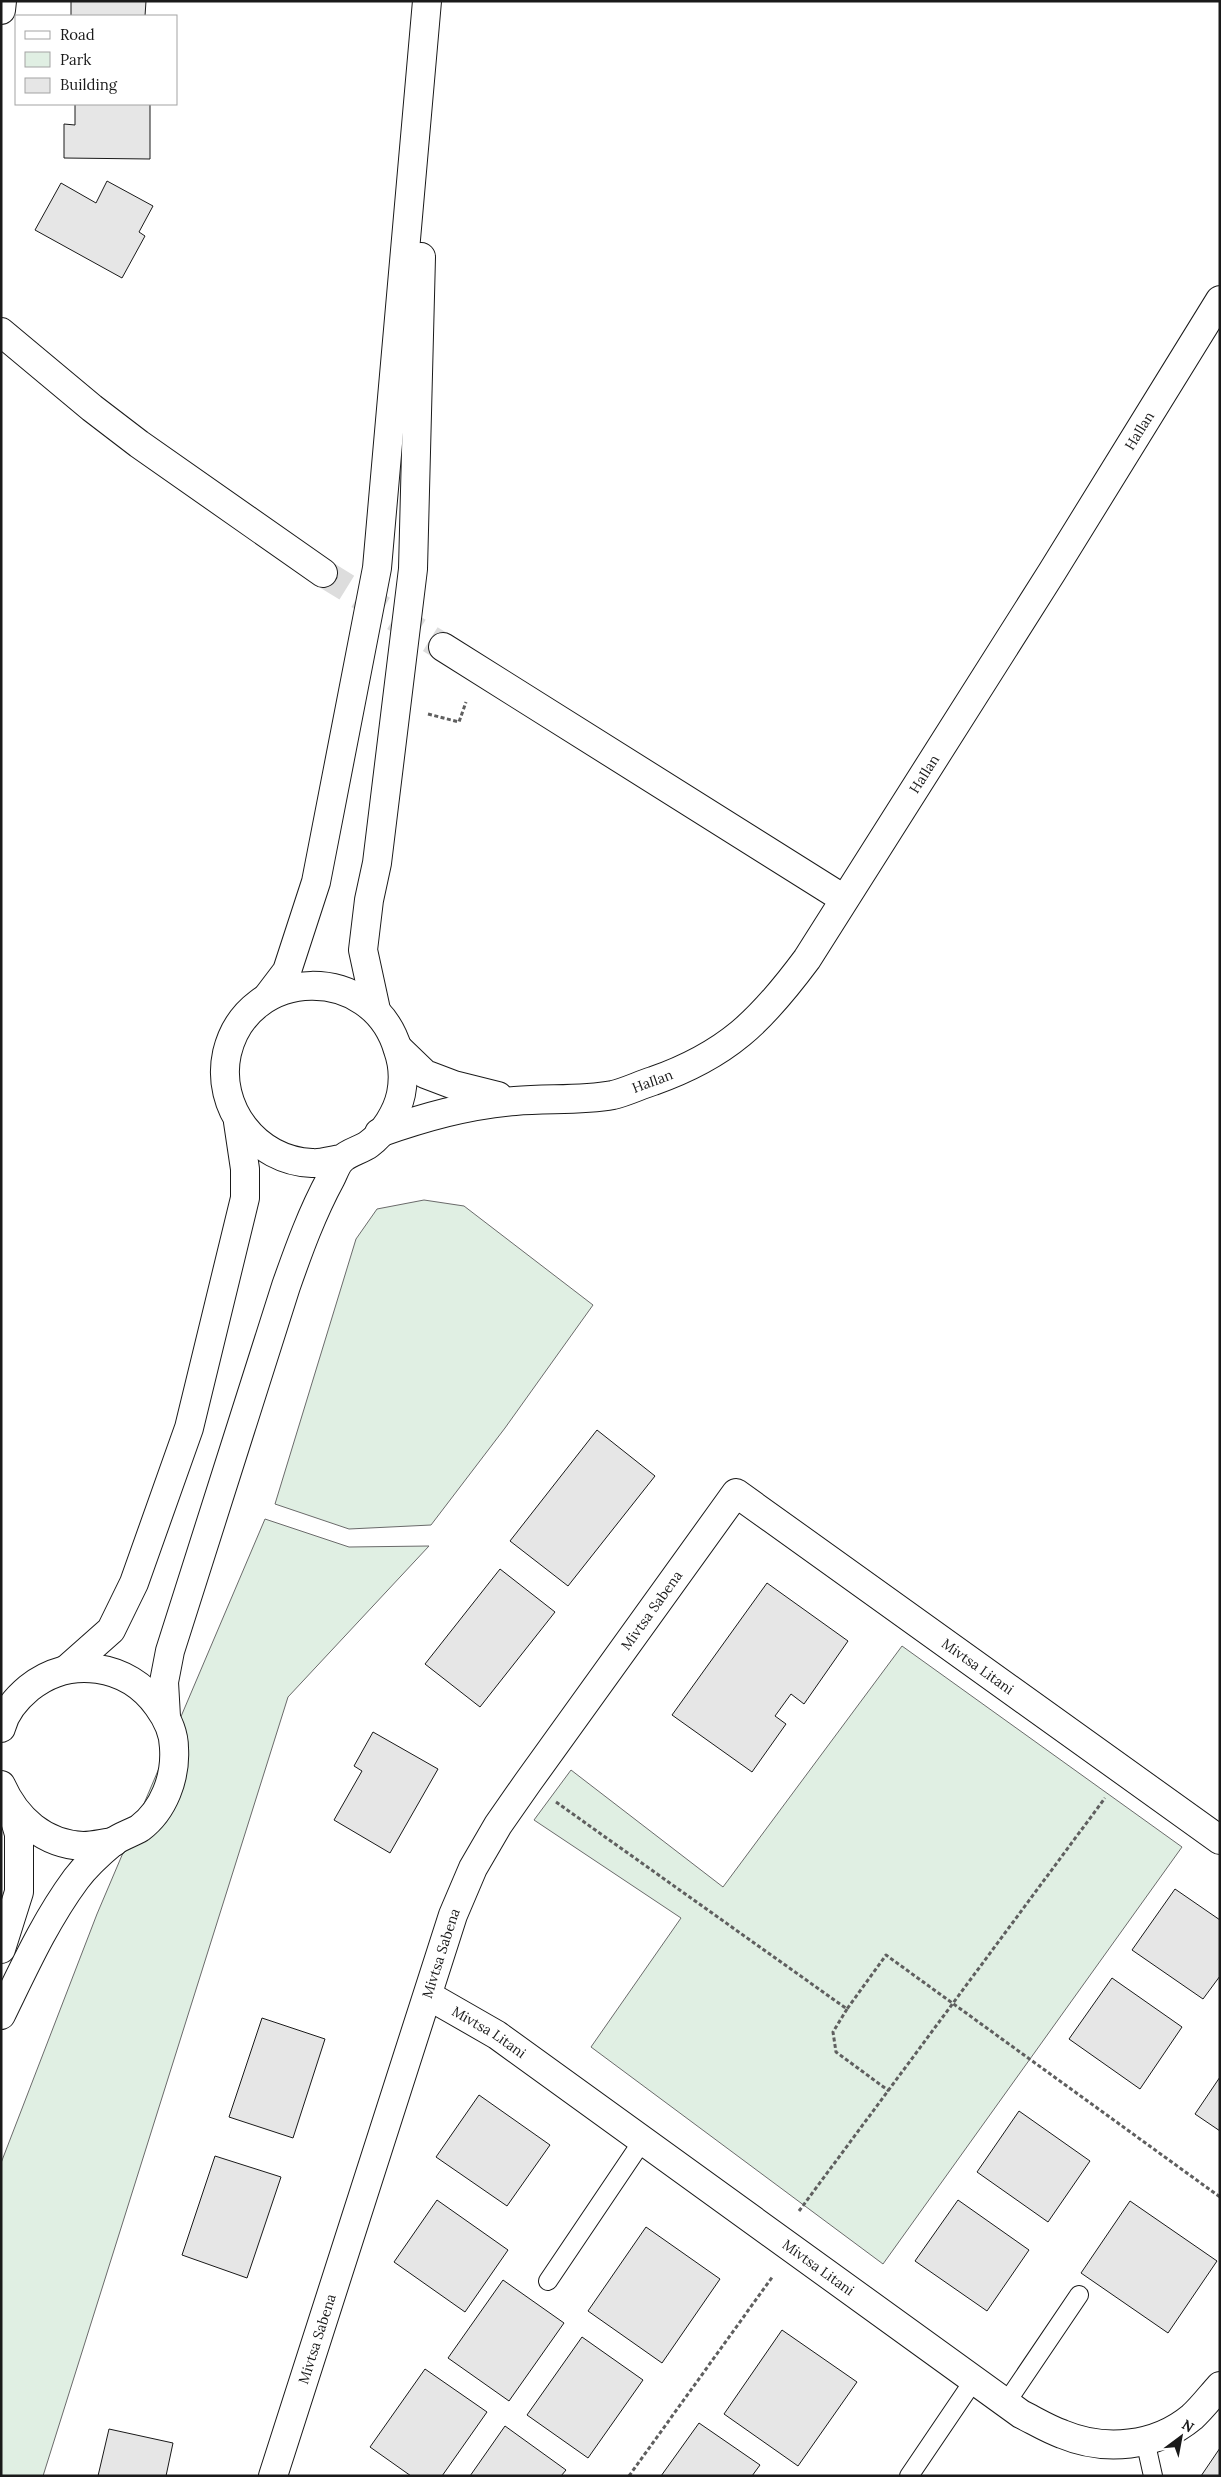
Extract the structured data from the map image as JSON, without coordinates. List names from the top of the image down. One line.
{"streets":{"street":["HaIlan","Mivtsa Sabena","Mivtsa Litani"]},"crossings":[["Mivtsa Sabena","Mivtsa Litani"]],"legend":["Road","Park","Building"],"north":"top right"}
